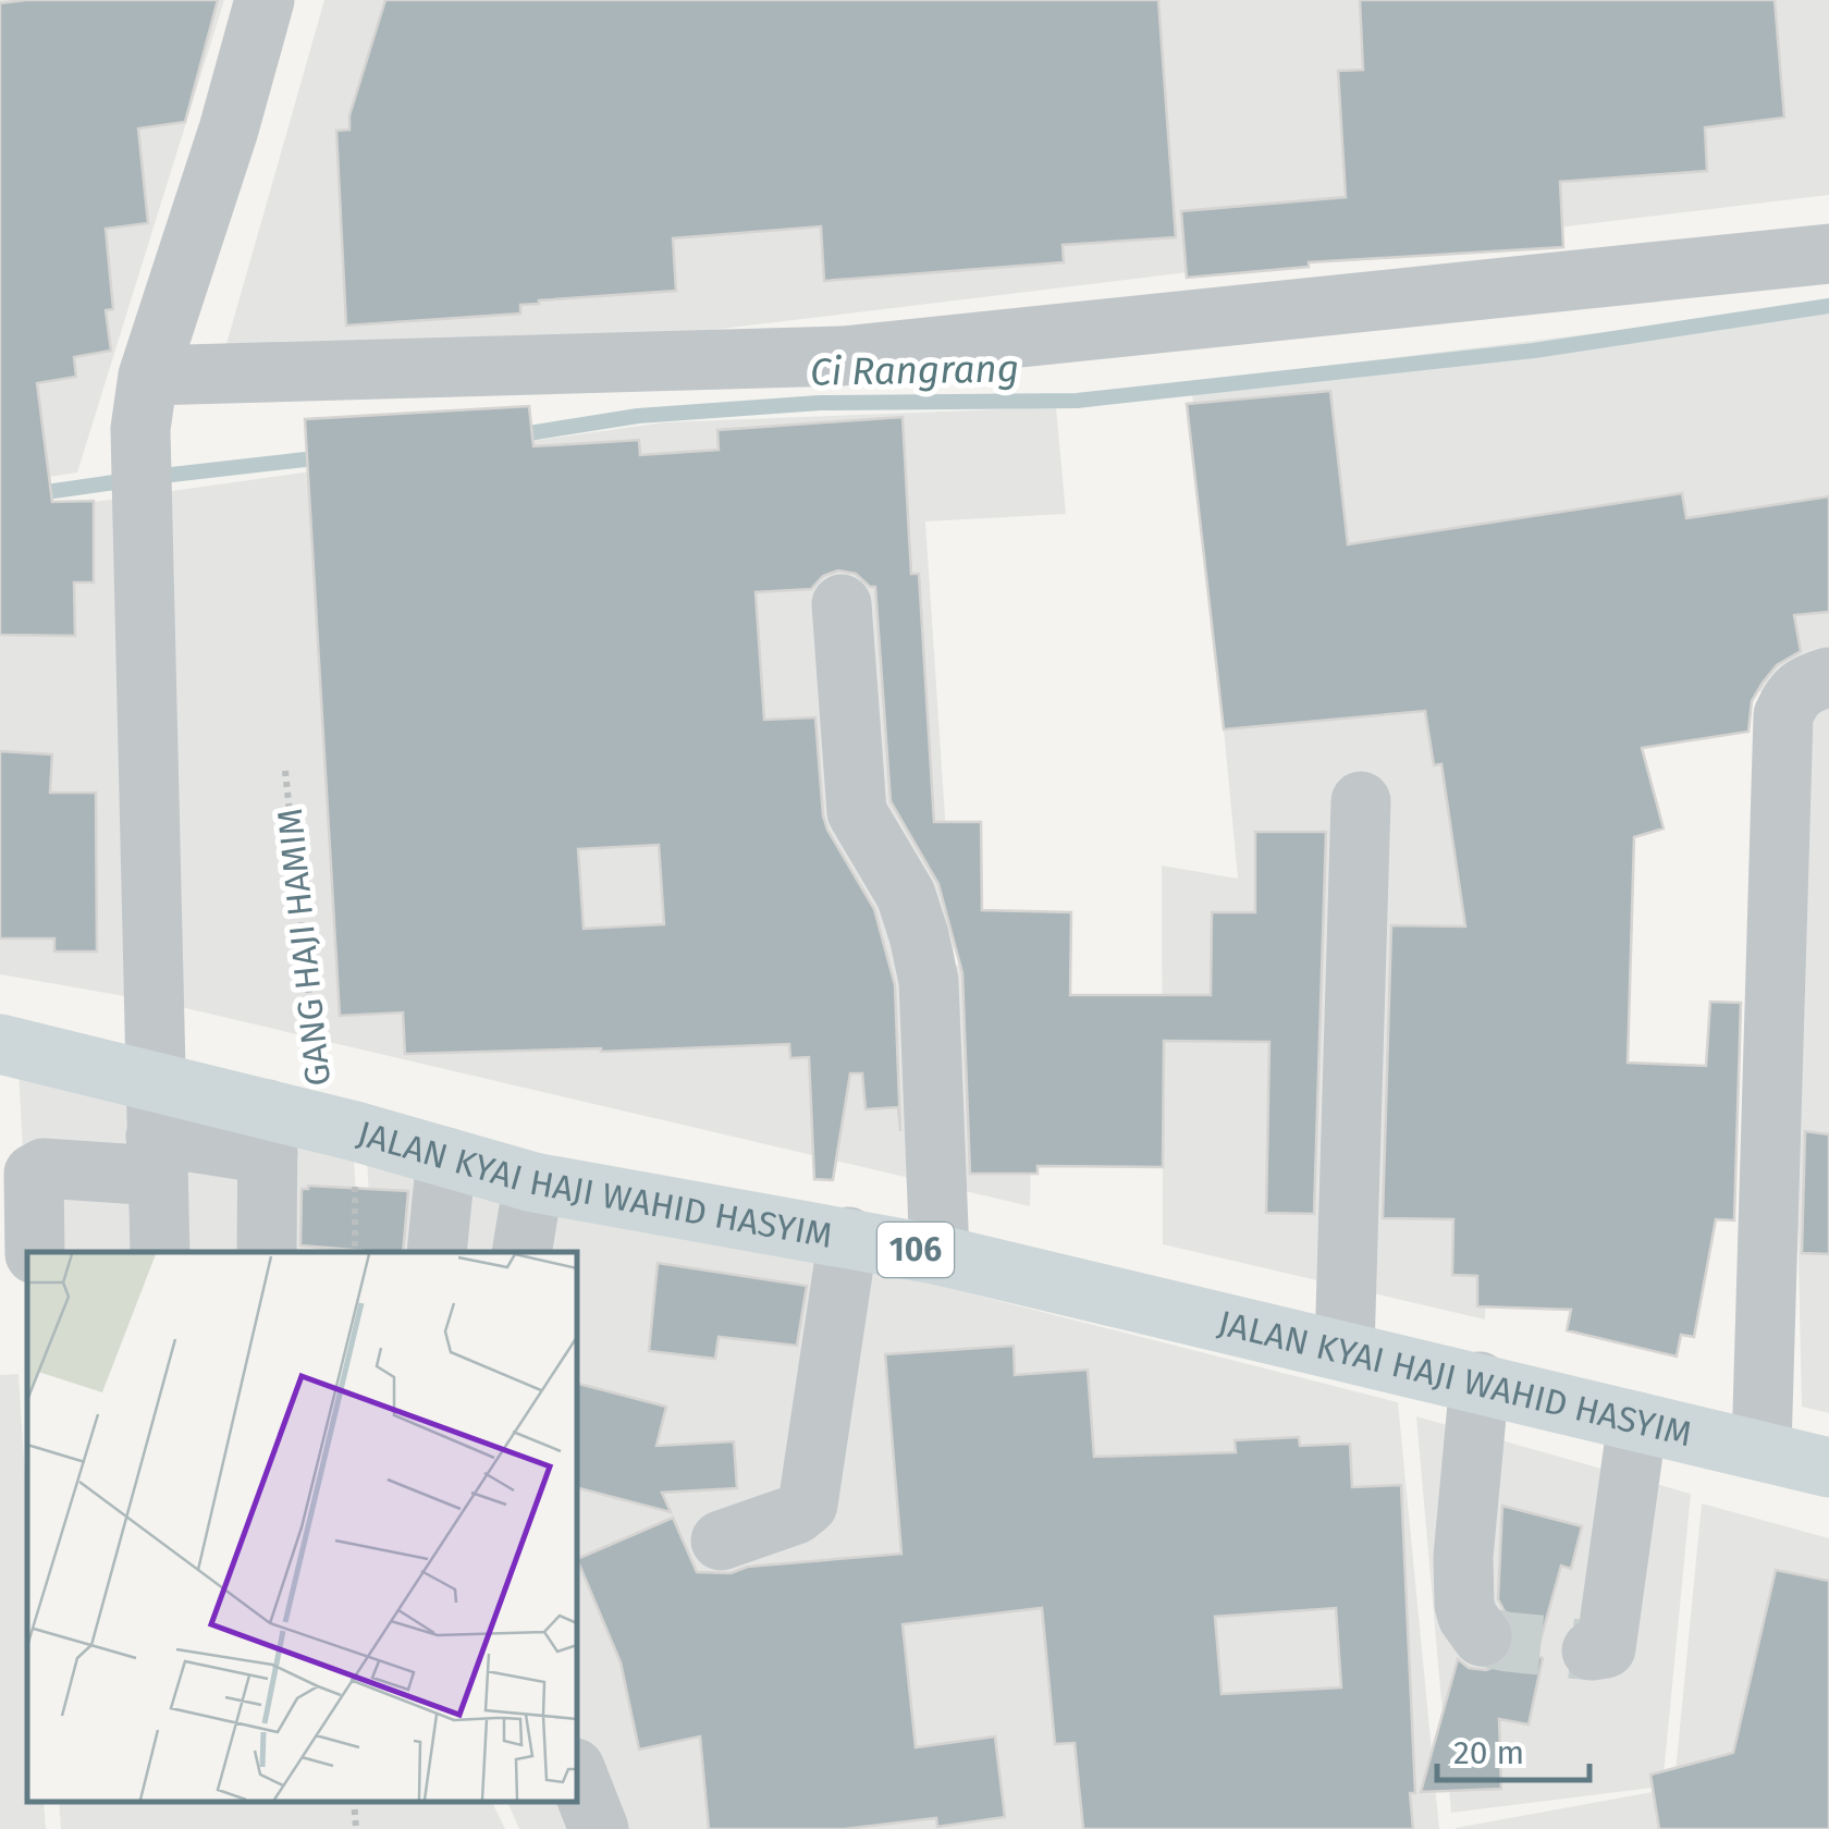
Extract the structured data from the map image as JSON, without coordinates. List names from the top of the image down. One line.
{"streets":{"main road":["JALAN KYAI HAJI WAHID HASYIM","106"],"path":["GANG HAJI HAMIM"]},"crossings":[["GANG HAJI HAMIM","JALAN KYAI HAJI WAHID HASYIM"]],"water":["Ci Rangrang"],"scale_bar":"20 m"}
